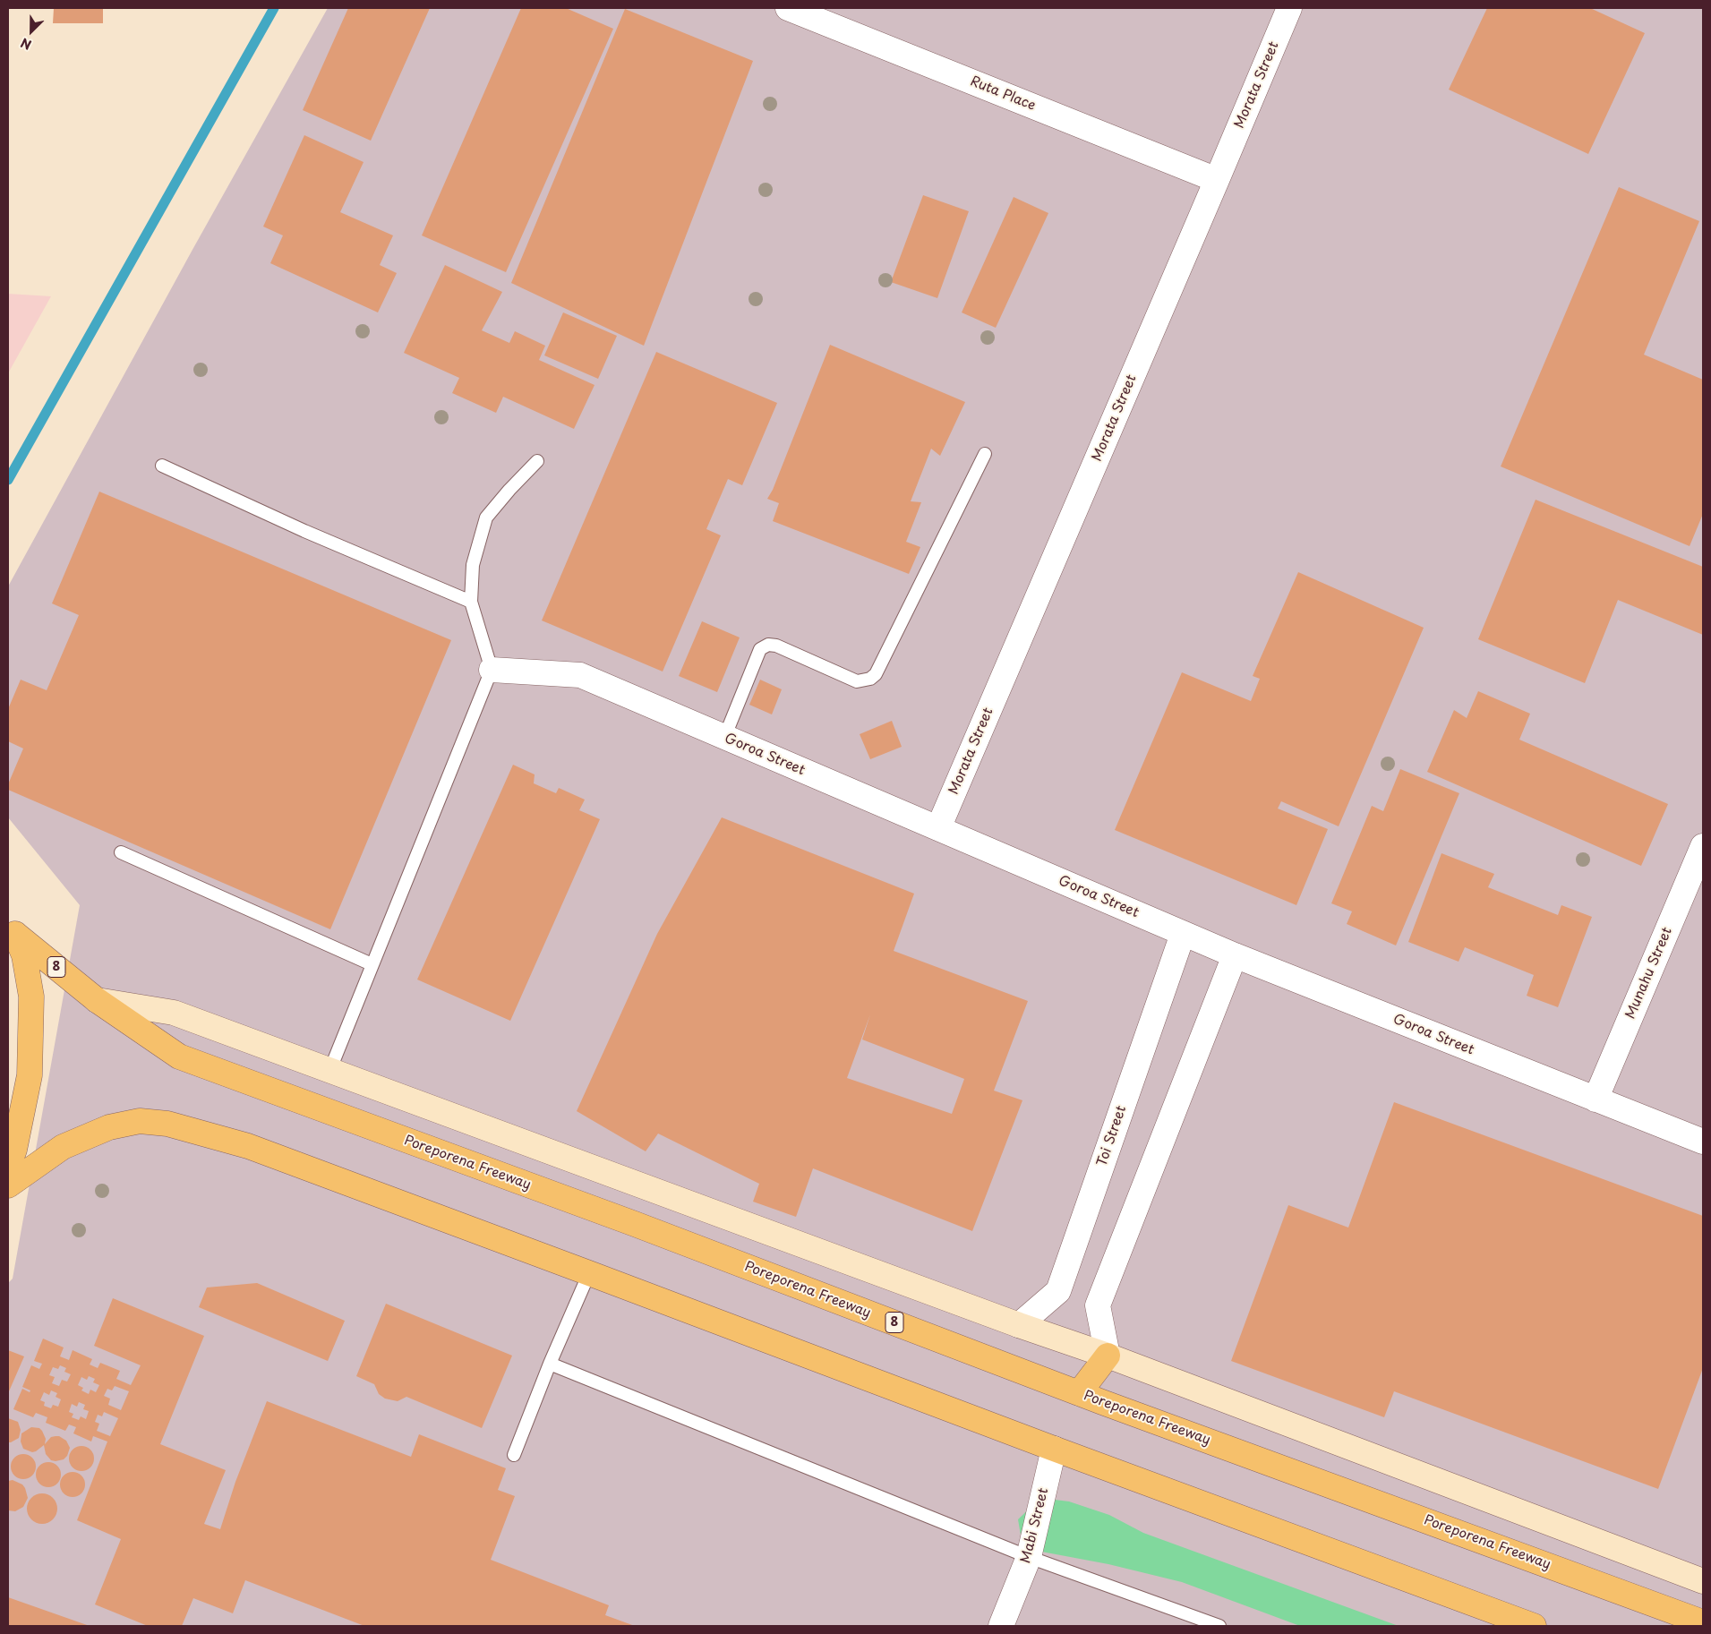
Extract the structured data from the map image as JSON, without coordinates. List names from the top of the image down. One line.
{"streets":{"highway":["8","Poreporena Freeway"],"street":["Morata Street","Ruta Place","Goroa Street","Munahu Street","Toi Street","Mabi Street"]},"crossings":[["Morata Street","Ruta Place"],["Morata Street","Goroa Street"],["Goroa Street","Munahu Street"],["Goroa Street","Toi Street"]],"north":"bottom left"}
